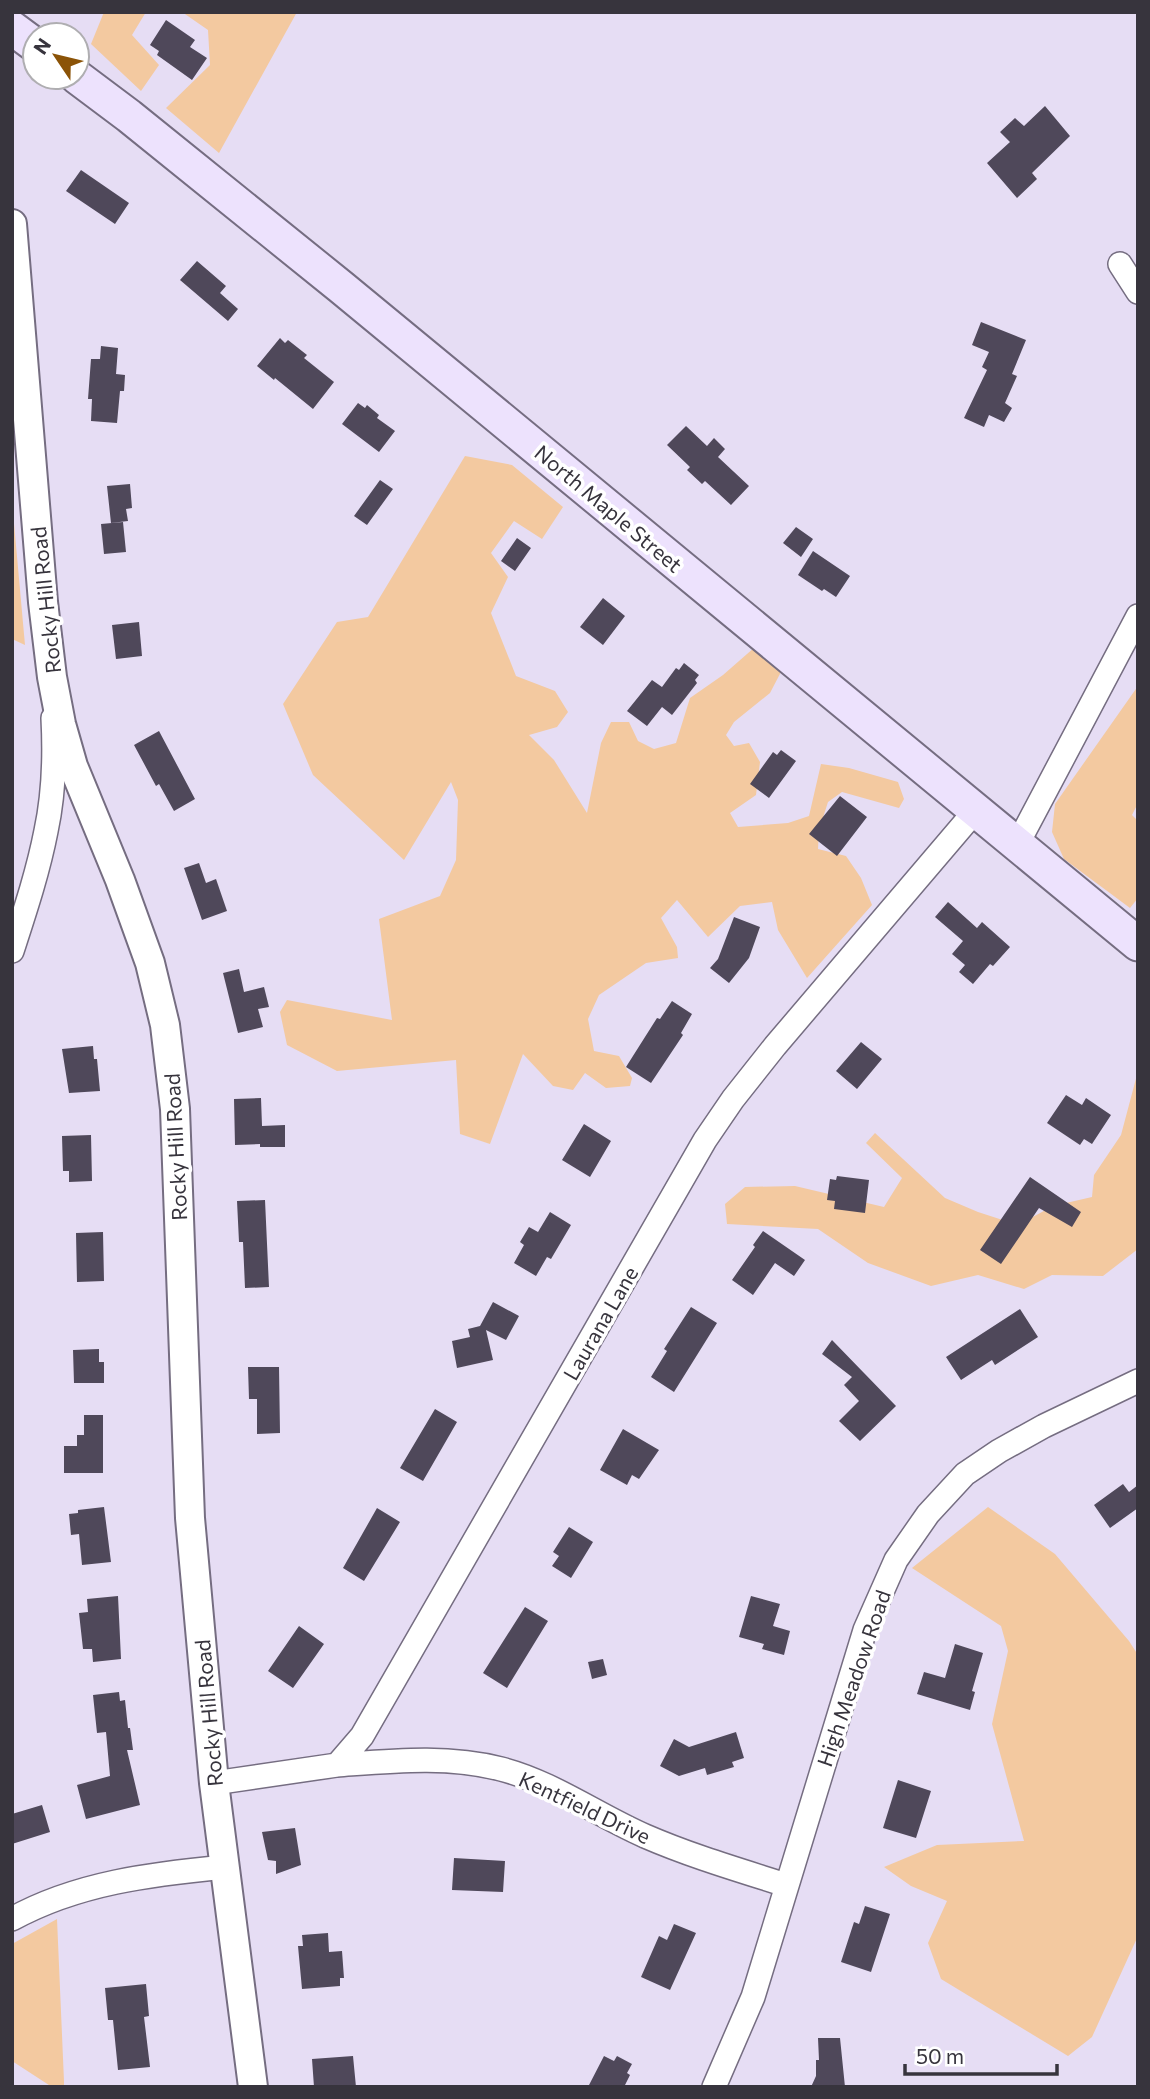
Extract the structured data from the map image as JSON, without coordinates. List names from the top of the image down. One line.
{"streets":{"main road":["North Maple Street"],"street":["Rocky Hill Road","Laurana Lane","High Meadow Road","Kentfield Drive"]},"crossings":[["North Maple Street","Laurana Lane"],["Laurana Lane","Kentfield Drive"],["High Meadow Road","Kentfield Drive"]],"scale_bar":"50 m","north":"top left"}
